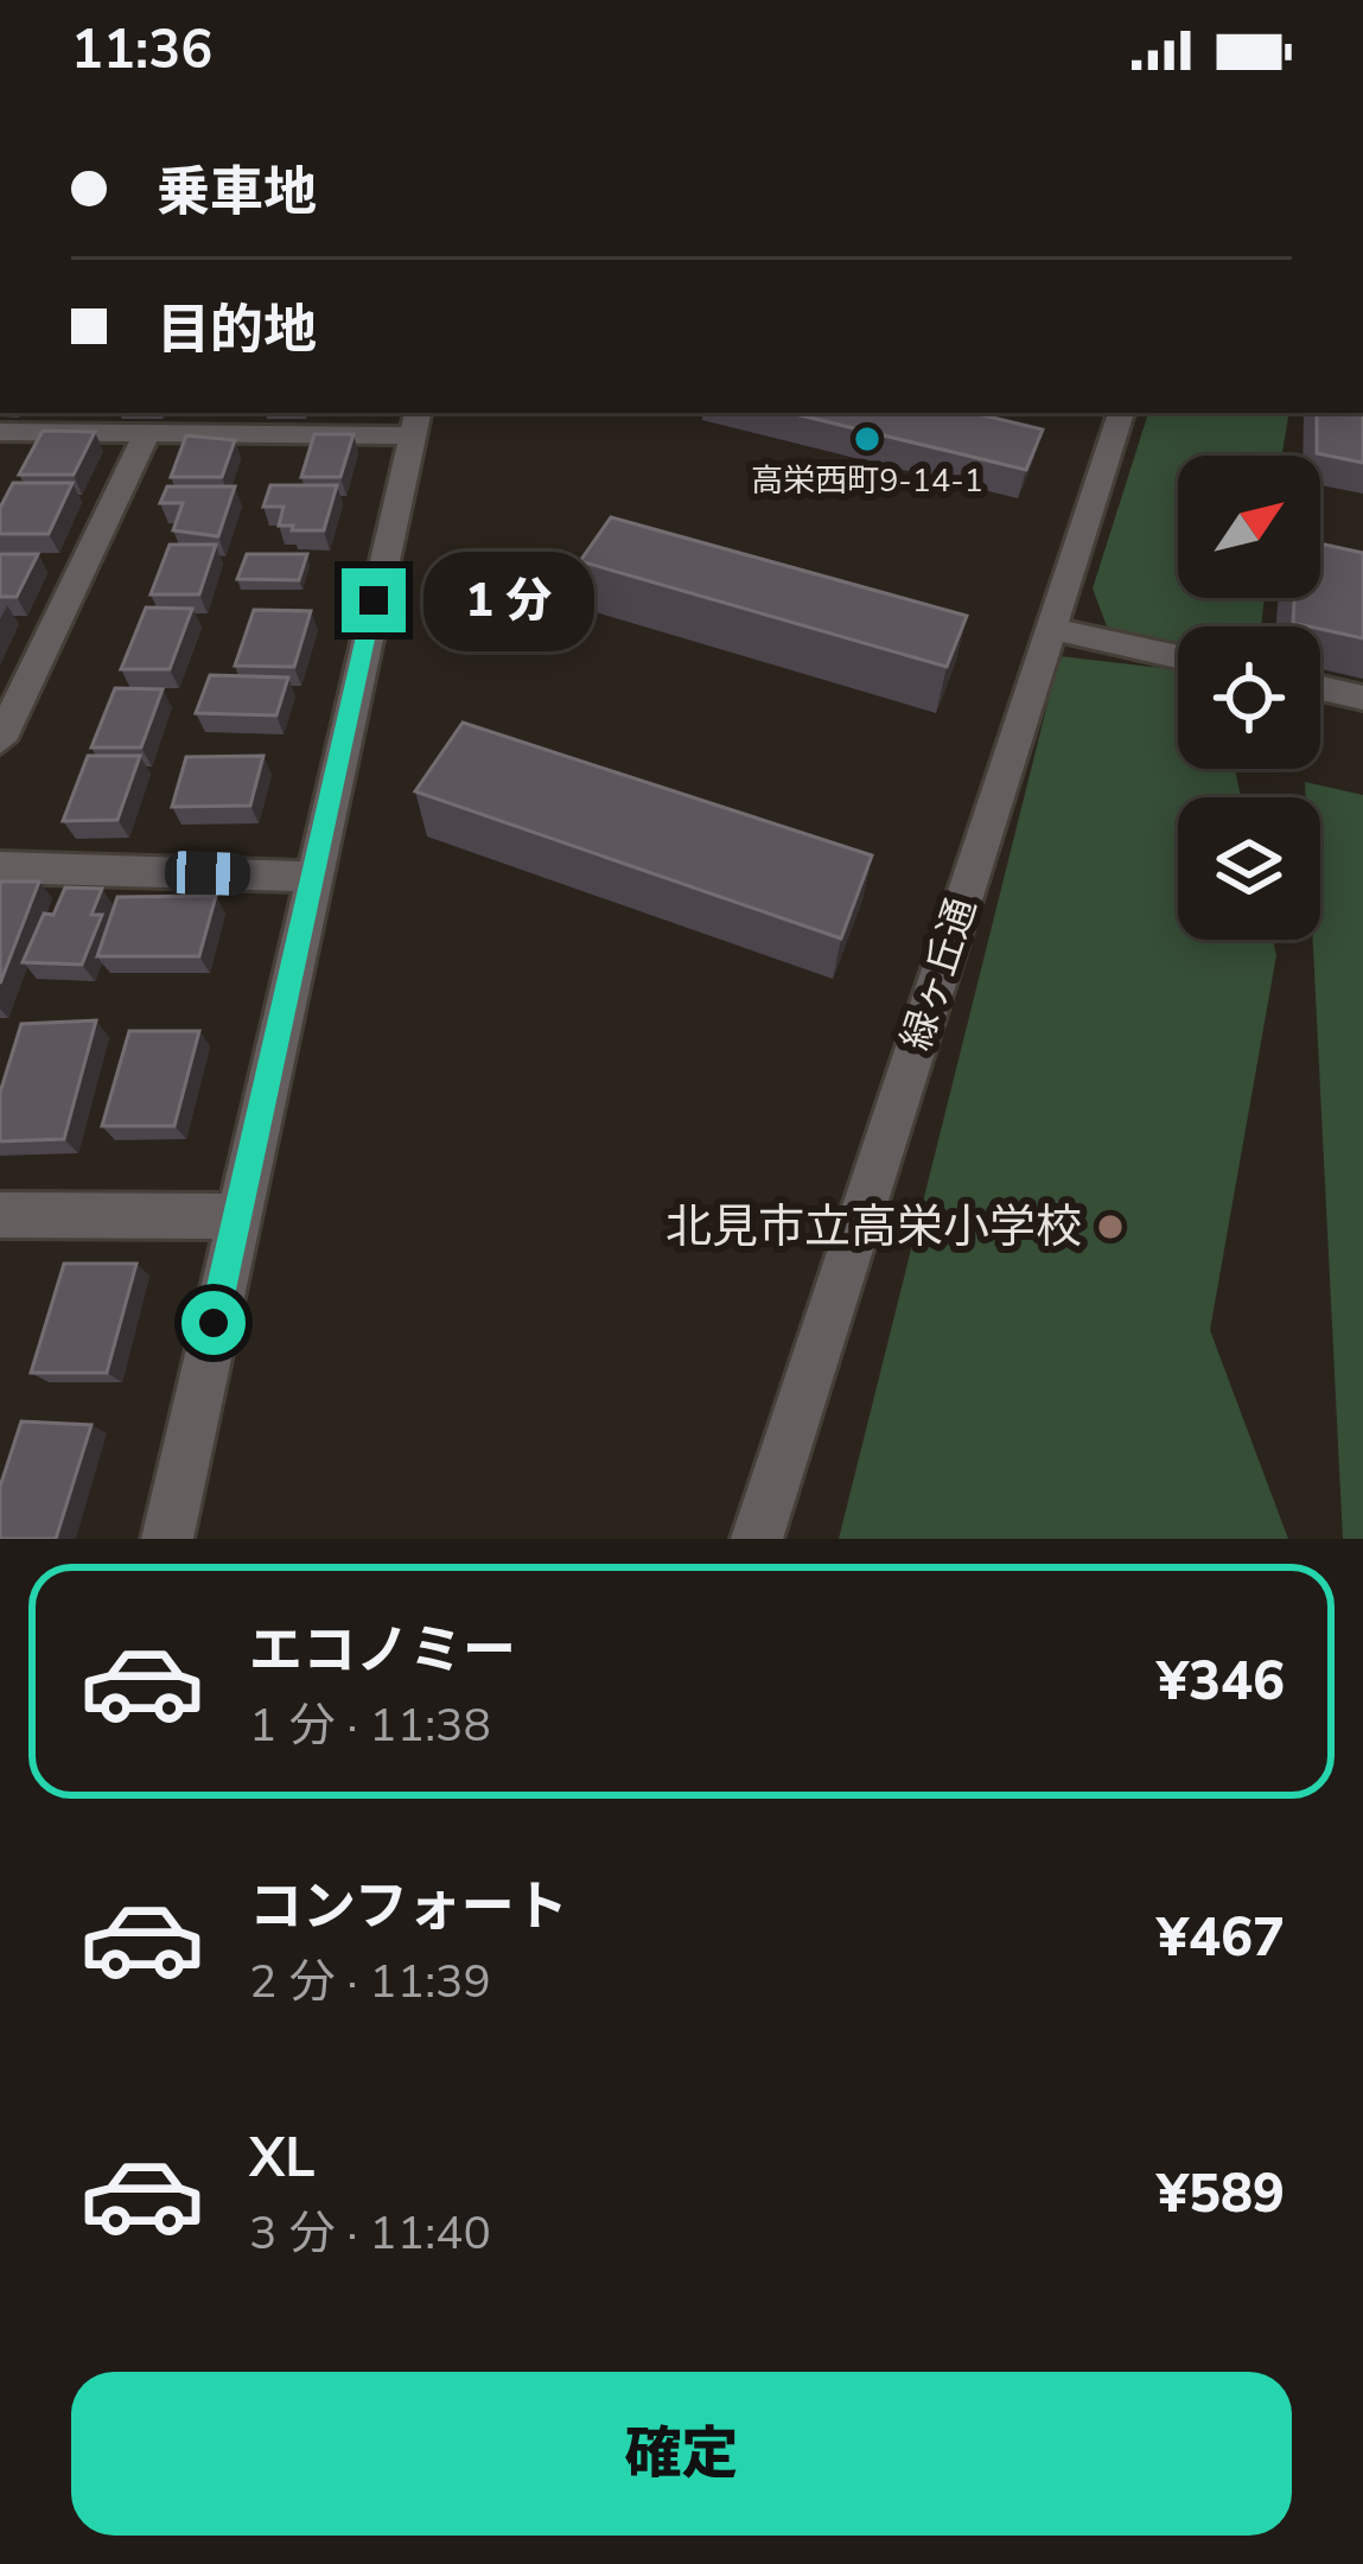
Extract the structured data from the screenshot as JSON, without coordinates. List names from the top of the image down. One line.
{"streets":{"street":["緑ヶ丘通"]},"places":["高栄西町9-14-1","北見市立高栄小学校"],"north":"top right","page":{"status":"11:36","banner":["乗車地","目的地"],"bubble":"1 分","list":[{"name":"エコノミー","note":"1 分 · 11:38","value":"¥346"},{"name":"コンフォート","note":"2 分 · 11:39","value":"¥467"},{"name":"XL","note":"3 分 · 11:40","value":"¥589"}],"buttons":"確定"}}
